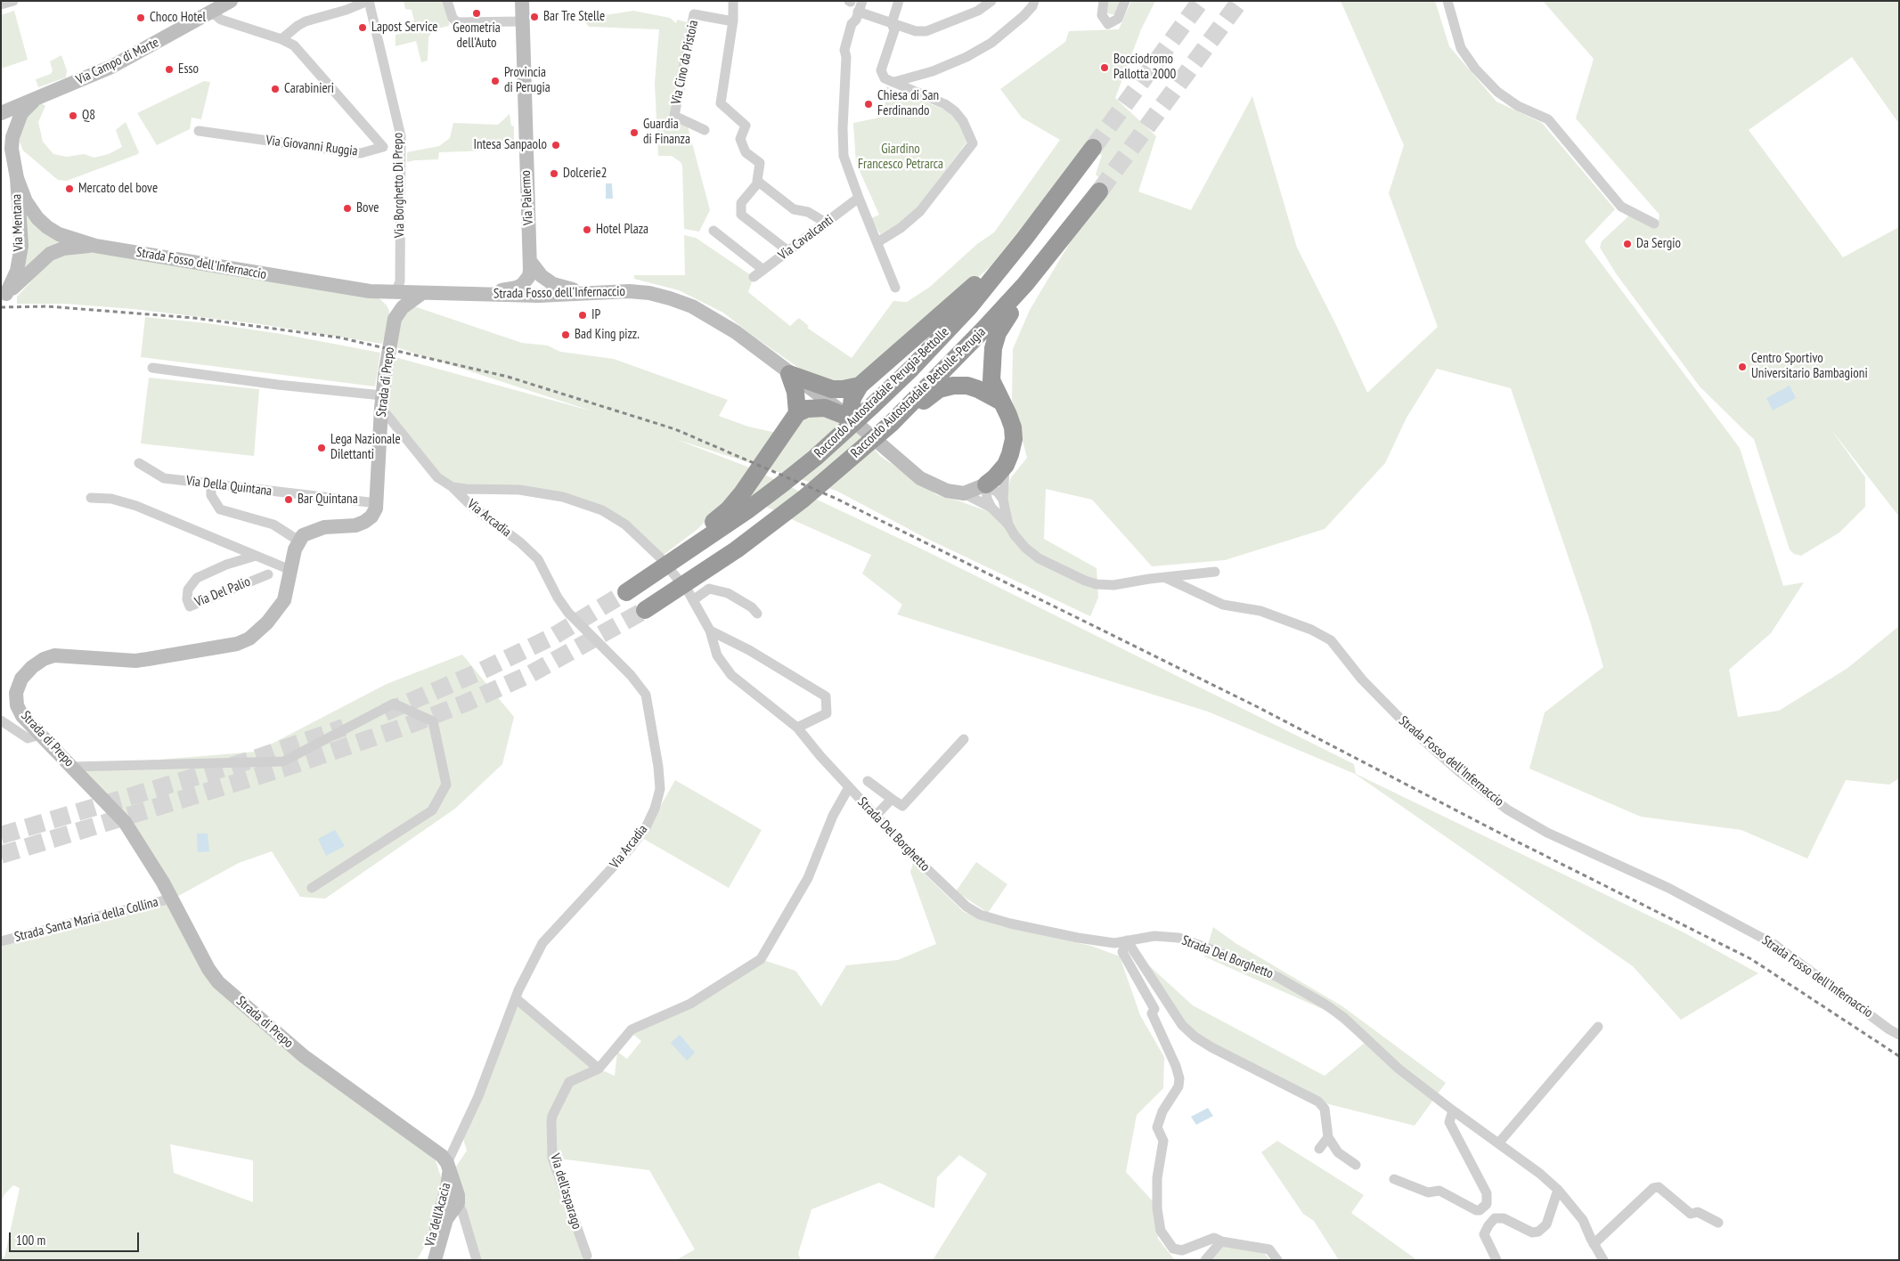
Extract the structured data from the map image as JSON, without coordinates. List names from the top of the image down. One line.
{"streets":{"highway":["Raccordo Autostradale Perugia-Bettolle","Raccordo Autostradale Bettolle-Perugia"],"main road":["Via Campo di Marte","Via Palermo","Via Mentana","Strada Fosso dell'Infernaccio","Strada di Prepo","Via dell'Acacia"],"street":["Via Cino da Pistoia","Via Giovanni Ruggia","Via Borghetto Di Prepo","Via Cavalcanti","Via Della Quintana","Via Arcadia","Via Del Palio","Strada Del Borghetto","Strada Santa Maria della Collina","Via dell'asparago"]},"crossings":[["Via Campo di Marte","Via Giovanni Ruggia"],["Via Campo di Marte","Via Mentana"],["Via Borghetto Di Prepo","Strada Fosso dell'Infernaccio"],["Via Palermo","Strada Fosso dell'Infernaccio"],["Via Mentana","Strada Fosso dell'Infernaccio"],["Strada di Prepo","Via Della Quintana"],["Strada di Prepo","Via Arcadia"],["Strada di Prepo","Via Del Palio"],["Strada di Prepo","Strada Santa Maria della Collina"],["Via Arcadia","Strada Del Borghetto"]],"parks":["Giardino Francesco Petrarca"],"places":["Geometria dell'Auto","Bar Tre Stelle","Choco Hotel","Lapost Service","Bocciodromo Pallotta 2000","Esso","Provincia di Perugia","Carabinieri","Chiesa di San Ferdinando","Q8","Guardia di Finanza","Intesa Sanpaolo","Dolcerie2","Mercato del bove","Bove","Hotel Plaza","Da Sergio","IP","Bad King pizz.","Centro Sportivo Universitario Bambagioni","Lega Nazionale Dilettanti","Bar Quintana"],"scale_bar":"100 m"}
